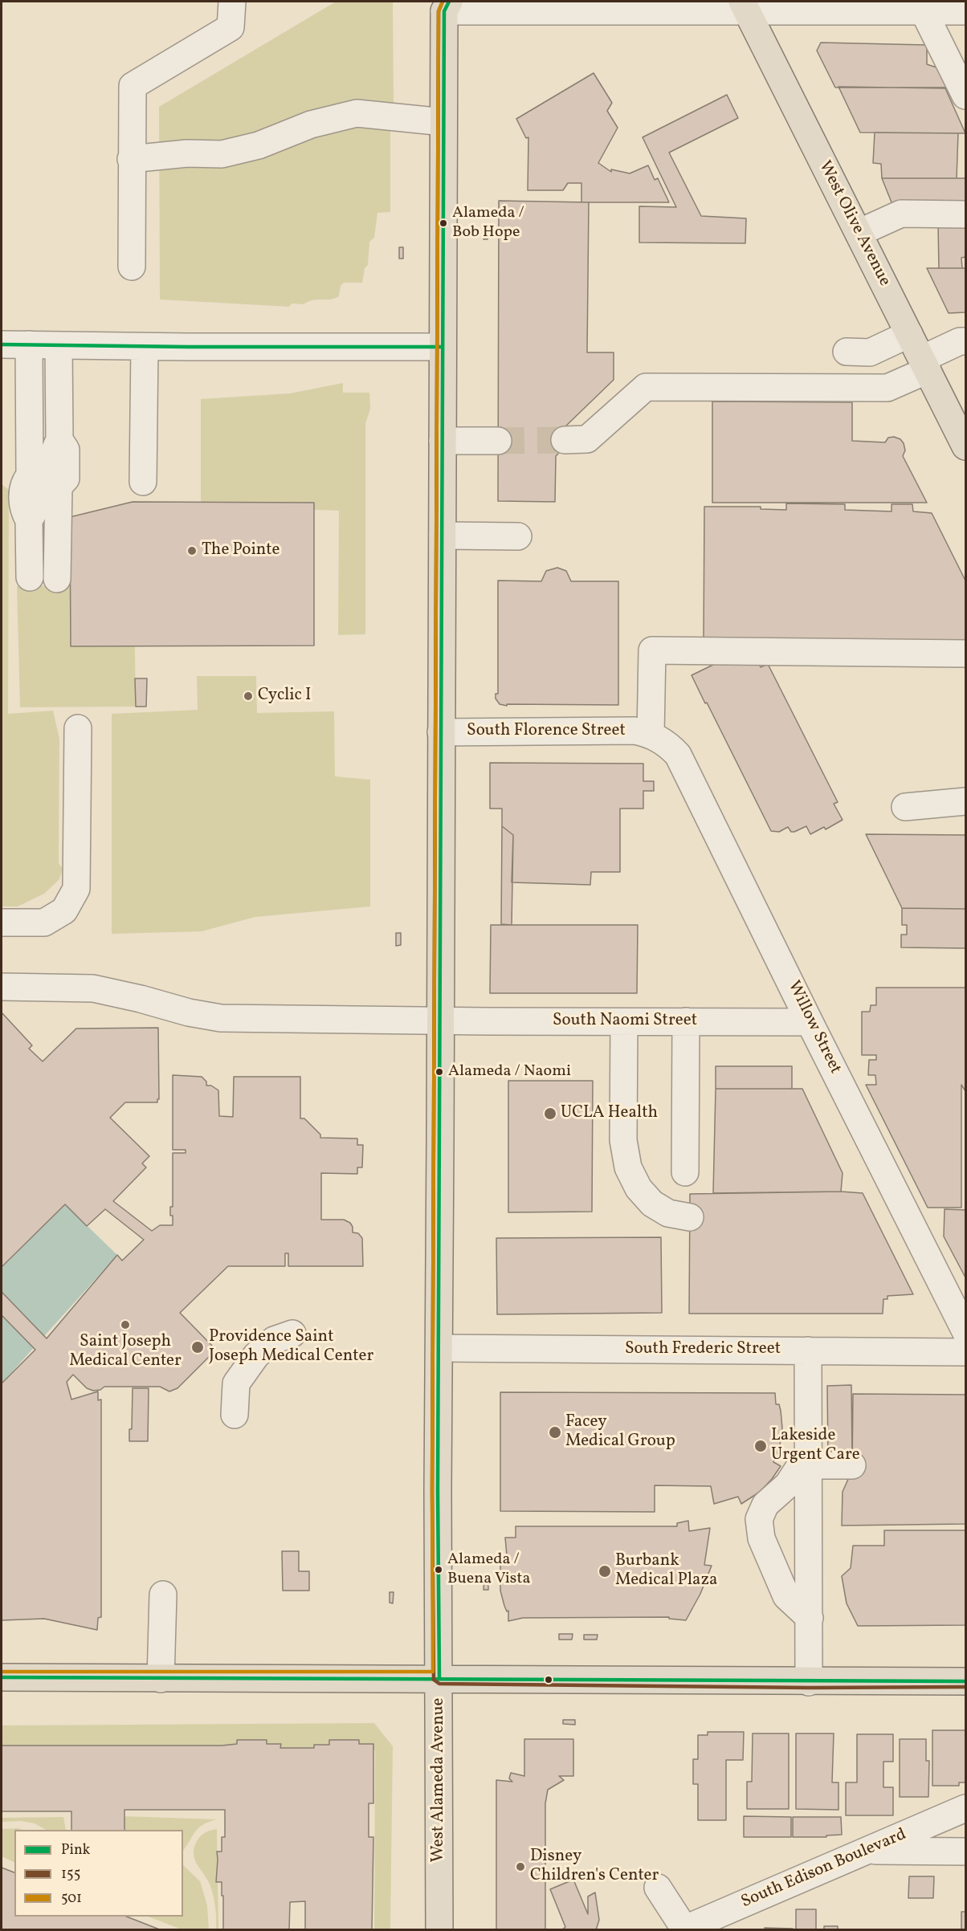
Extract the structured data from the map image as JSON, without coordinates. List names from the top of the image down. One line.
{"streets":{"main road":["West Olive Avenue","West Alameda Avenue"],"street":["South Florence Street","South Naomi Street","Willow Street","South Frederic Street","South Edison Boulevard"]},"crossings":[["South Florence Street","Willow Street"],["South Florence Street","West Alameda Avenue"],["South Naomi Street","Willow Street"],["South Naomi Street","West Alameda Avenue"],["South Frederic Street","West Alameda Avenue"]],"places":["Alameda / Bob Hope","The Pointe","Cyclic I","Alameda / Naomi","UCLA Health","Saint Joseph Medical Center","Providence Saint Joseph Medical Center","Facey Medical Group","Lakeside Urgent Care","Alameda / Buena Vista","Burbank Medical Plaza","Disney Children's Center"],"lines":["transit line Pink","transit line 155","transit line 501"],"legend":["Pink","155","501"]}
